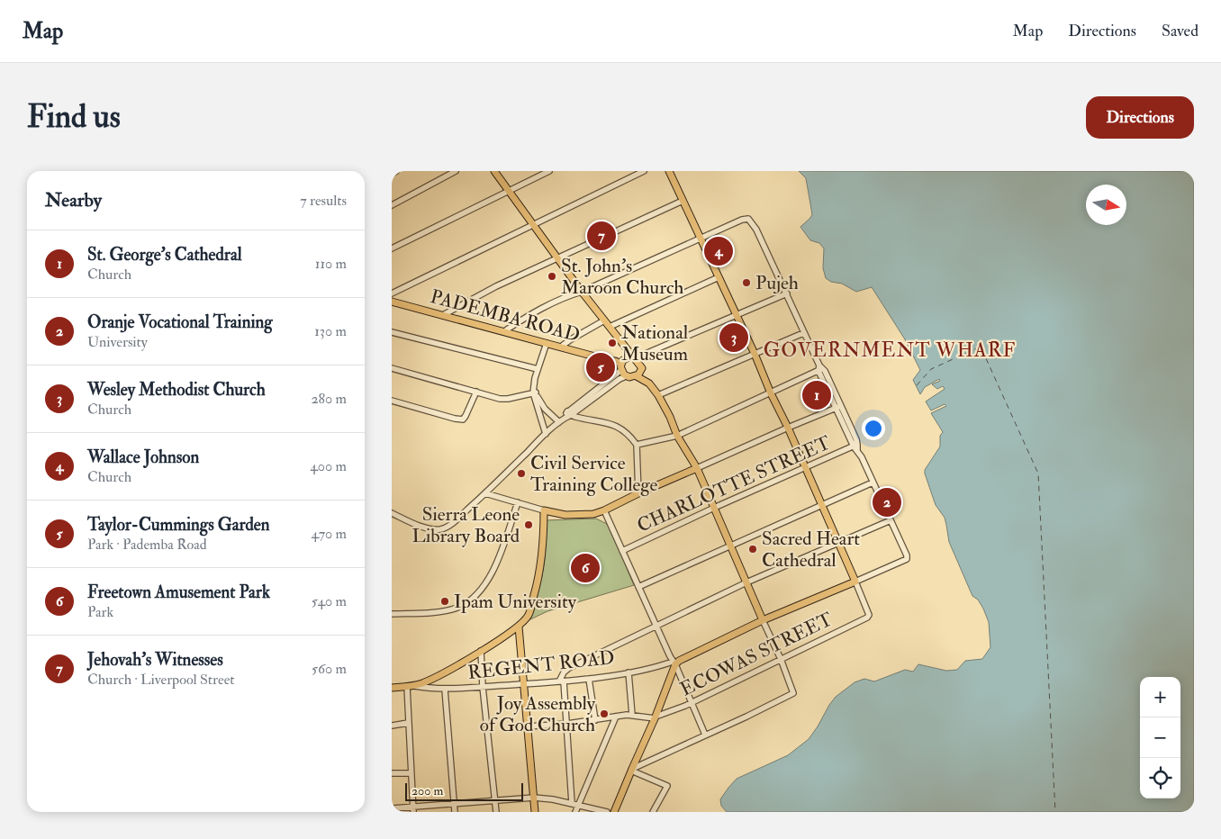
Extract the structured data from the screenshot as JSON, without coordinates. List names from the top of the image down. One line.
{"streets":{"main road":["PADEMBA ROAD","REGENT ROAD"],"street":["CHARLOTTE STREET","ECOWAS STREET"]},"districts":["GOVERNMENT WHARF"],"places":["St. John's Maroon Church","Pujeh","National Museum","Civil Service Training College","Sierra Leone Library Board","Sacred Heart Cathedral","Ipam University","Joy Assembly of God Church"],"scale_bar":"200 m","north":"right","page":{"header":"Map","nav":["Map","Directions","Saved"],"buttons":"Directions","title":"Find us","heading":["Nearby","7 results"],"pins":["7","4","3","5","1","2","6"],"list":[{"mark":"1","name":"St. George's Cathedral","note":"Church","value":"110 m"},{"mark":"2","name":"Oranje Vocational Training","note":"University","value":"130 m"},{"mark":"3","name":"Wesley Methodist Church","note":"Church","value":"280 m"},{"mark":"4","name":"Wallace Johnson","note":"Church","value":"400 m"},{"mark":"5","name":"Taylor-Cummings Garden","note":"Park · Pademba Road","value":"470 m"},{"mark":"6","name":"Freetown Amusement Park","note":"Park","value":"540 m"},{"mark":"7","name":"Jehovah’s Witnesses","note":"Church · Liverpool Street","value":"560 m"}],"map_buttons":["+","−"],"scale":"200 m"}}
